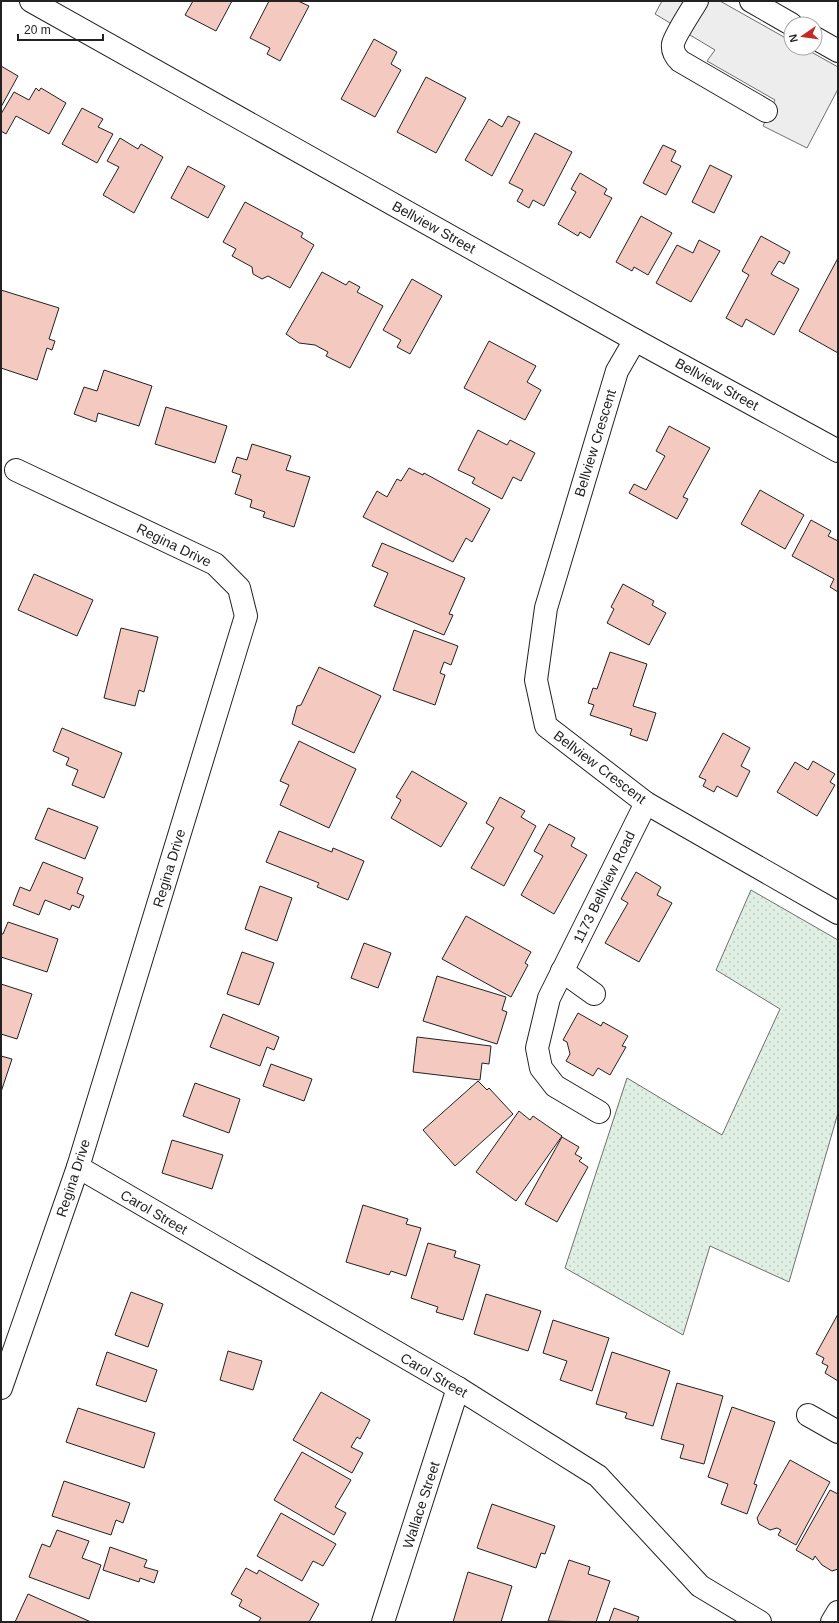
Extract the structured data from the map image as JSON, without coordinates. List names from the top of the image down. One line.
{"streets":{"street":["Bellview Street","Bellview Crescent","Regina Drive","1173 Bellview Road","Carol Street","Wallace Street"]},"crossings":[["Bellview Street","Bellview Crescent"],["Bellview Crescent","1173 Bellview Road"],["Regina Drive","Carol Street"],["Carol Street","Wallace Street"]],"scale_bar":"20 m","north":"left"}
